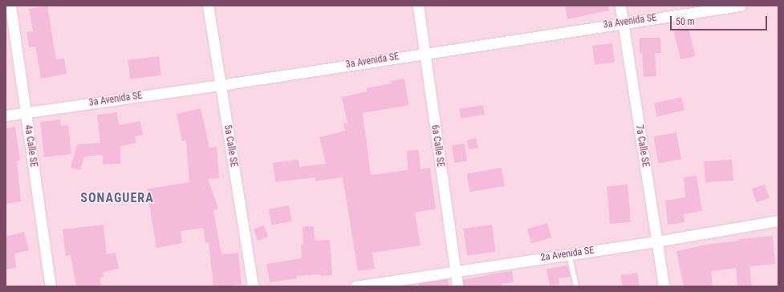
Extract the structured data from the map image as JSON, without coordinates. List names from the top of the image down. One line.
{"streets":{"street":["3a Avenida SE","4a Calle SE","5a Calle SE","6a Calle SE","7a Calle SE","2a Avenida SE"]},"crossings":[["3a Avenida SE","4a Calle SE"],["3a Avenida SE","5a Calle SE"],["3a Avenida SE","6a Calle SE"],["3a Avenida SE","7a Calle SE"],["6a Calle SE","2a Avenida SE"],["7a Calle SE","2a Avenida SE"]],"districts":["SONAGUERA"],"scale_bar":"50 m"}
